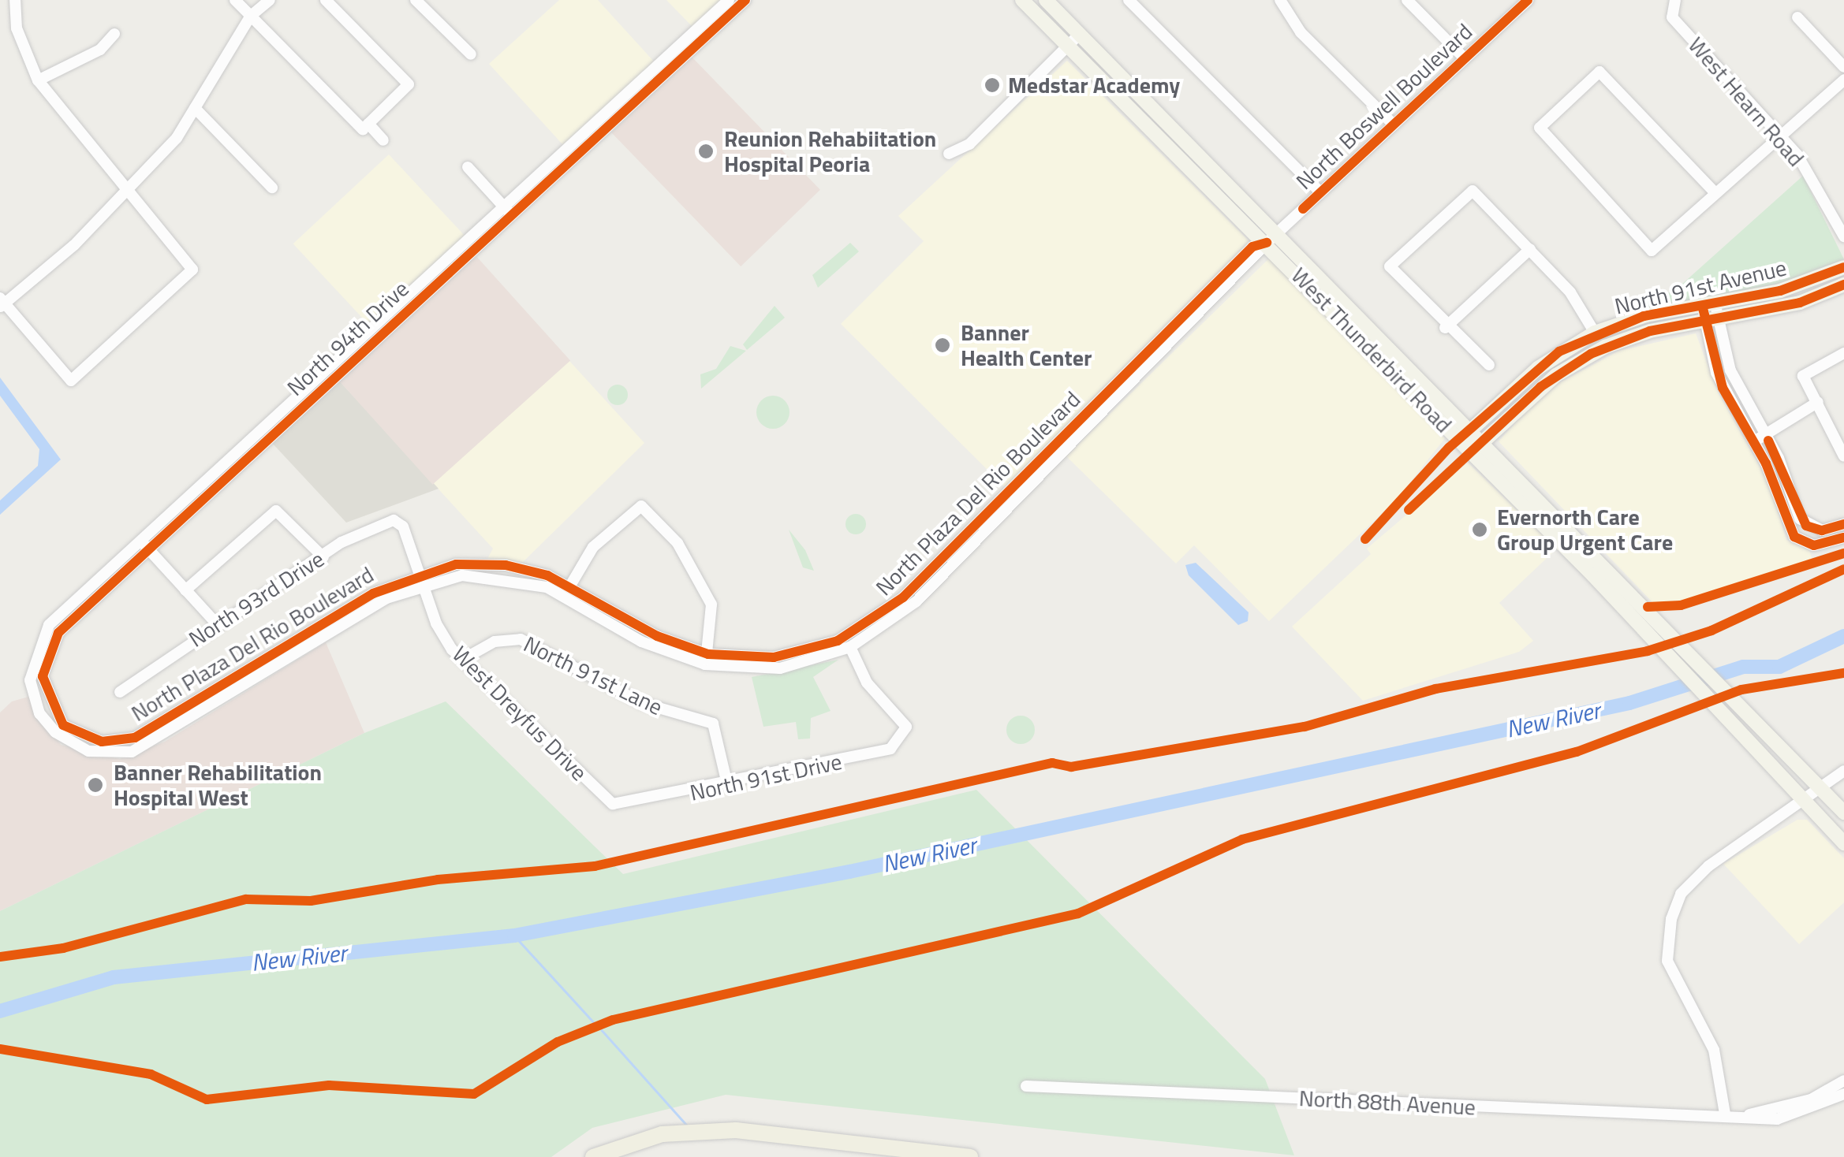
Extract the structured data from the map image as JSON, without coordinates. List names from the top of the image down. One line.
{"streets":{"main road":["North 91st Avenue","West Thunderbird Road"],"street":["West Hearn Road","North Boswell Boulevard","North 94th Drive","North Plaza Del Rio Boulevard","North 93rd Drive","North 91st Lane","West Dreyfus Drive","North 91st Drive","North 88th Avenue"]},"crossings":[["North Boswell Boulevard","West Thunderbird Road"],["North 91st Avenue","West Thunderbird Road"],["North 94th Drive","North Plaza Del Rio Boulevard"],["West Thunderbird Road","North Plaza Del Rio Boulevard"],["North Plaza Del Rio Boulevard","West Dreyfus Drive"],["North Plaza Del Rio Boulevard","North 91st Drive"],["North 93rd Drive","West Dreyfus Drive"],["North 91st Lane","West Dreyfus Drive"],["North 91st Lane","North 91st Drive"],["West Dreyfus Drive","North 91st Drive"]],"water":["New River"],"places":["Medstar Academy","Reunion Rehabiitation Hospital Peoria","Banner Health Center","Evernorth Care Group Urgent Care","Banner Rehabilitation Hospital West"]}
